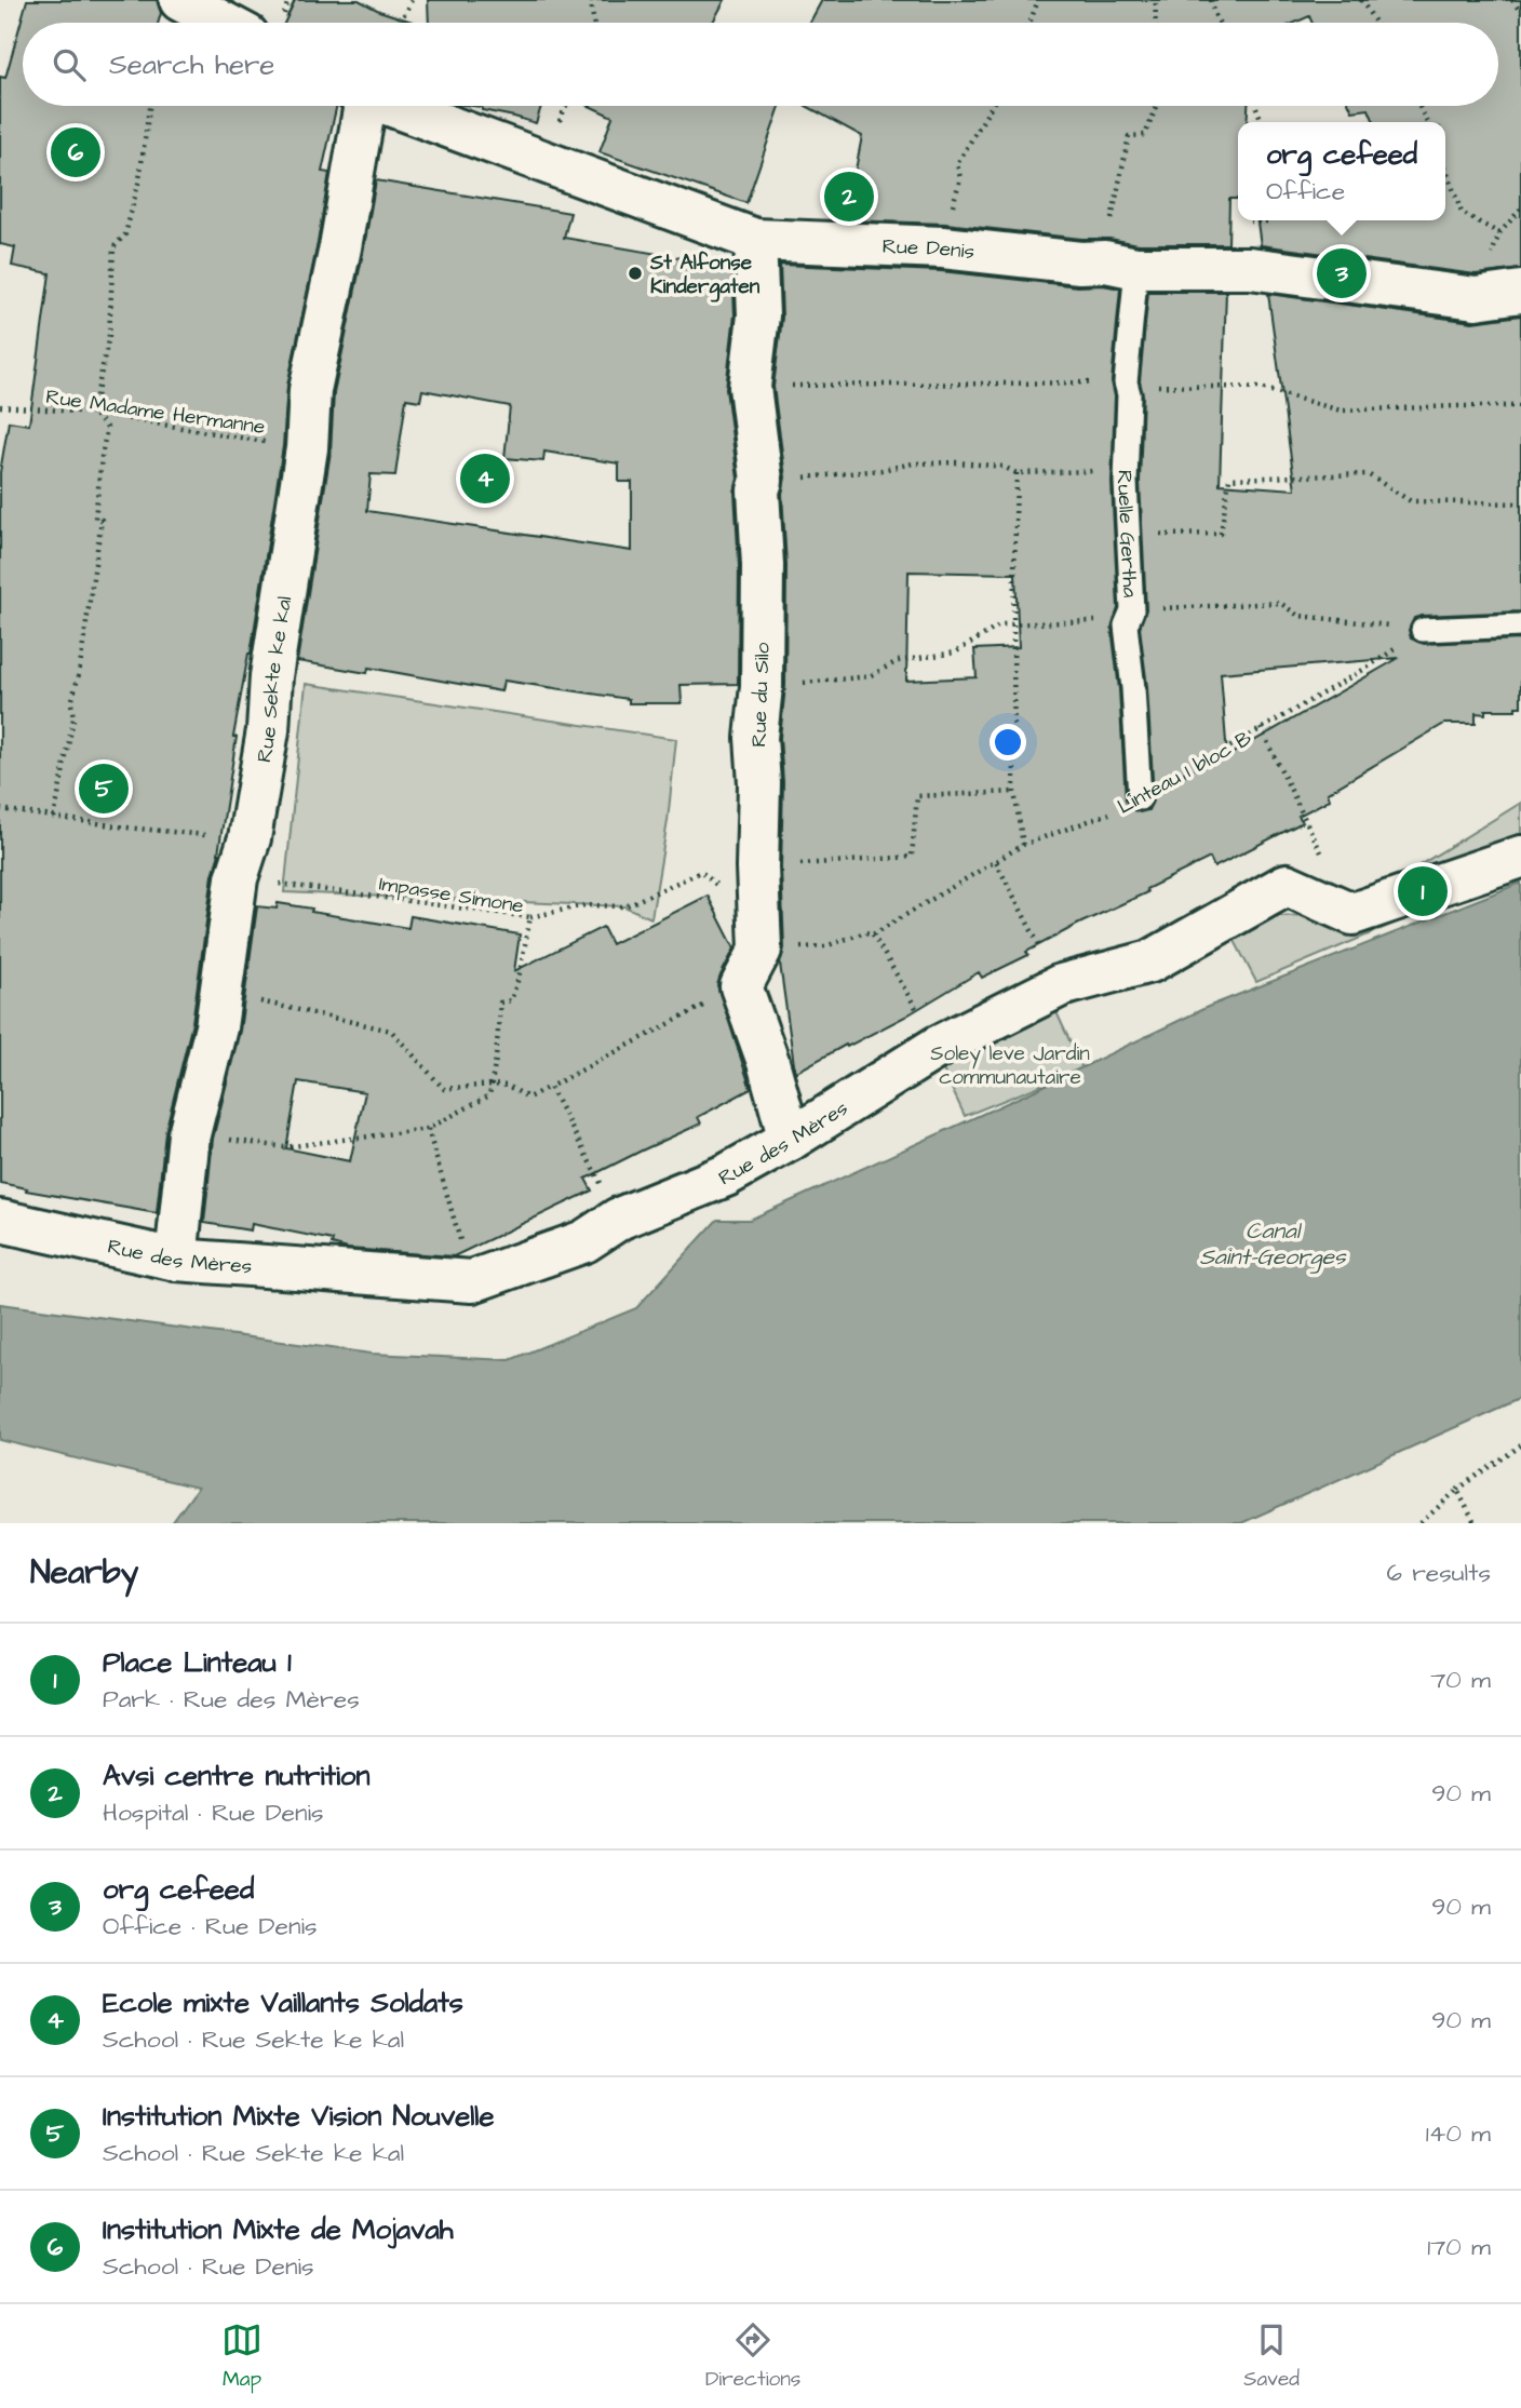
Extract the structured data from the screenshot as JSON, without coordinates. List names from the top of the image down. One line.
{"streets":{"street":["Rue Denis","Rue Sekte ke kal","Rue du Silo","Rue des Mères"],"lane":["Ruelle Gertha"],"path":["Rue Madame Hermanne","Linteau 1 bloc B","Impasse Simone"]},"crossings":[["Rue Denis","Ruelle Gertha"],["Rue Denis","Rue du Silo"],["Rue Madame Hermanne","Rue Sekte ke kal"],["Ruelle Gertha","Linteau 1 bloc B"],["Rue Sekte ke kal","Impasse Simone"],["Rue Sekte ke kal","Rue des Mères"],["Rue du Silo","Linteau 1 bloc B"]],"water":["Canal Saint-Georges"],"parks":["Soley leve Jardin communautaire"],"places":["St Alfonse Kindergaten"],"page":{"search":"Search here","popup":["org cefeed","Office"],"pins":["6","2","3","4","5","1"],"heading":["Nearby","6 results"],"list":[{"mark":"1","name":"Place Linteau 1","note":"Park · Rue des Mères","value":"70 m"},{"mark":"2","name":"Avsi centre nutrition","note":"Hospital · Rue Denis","value":"90 m"},{"mark":"3","name":"org cefeed","note":"Office · Rue Denis","value":"90 m"},{"mark":"4","name":"Ecole mixte Vaillants Soldats","note":"School · Rue Sekte ke kal","value":"90 m"},{"mark":"5","name":"Institution Mixte Vision Nouvelle","note":"School · Rue Sekte ke kal","value":"140 m"},{"mark":"6","name":"Institution Mixte de Mojavah","note":"School · Rue Denis","value":"170 m"}],"nav":["Map","Directions","Saved"]}}
